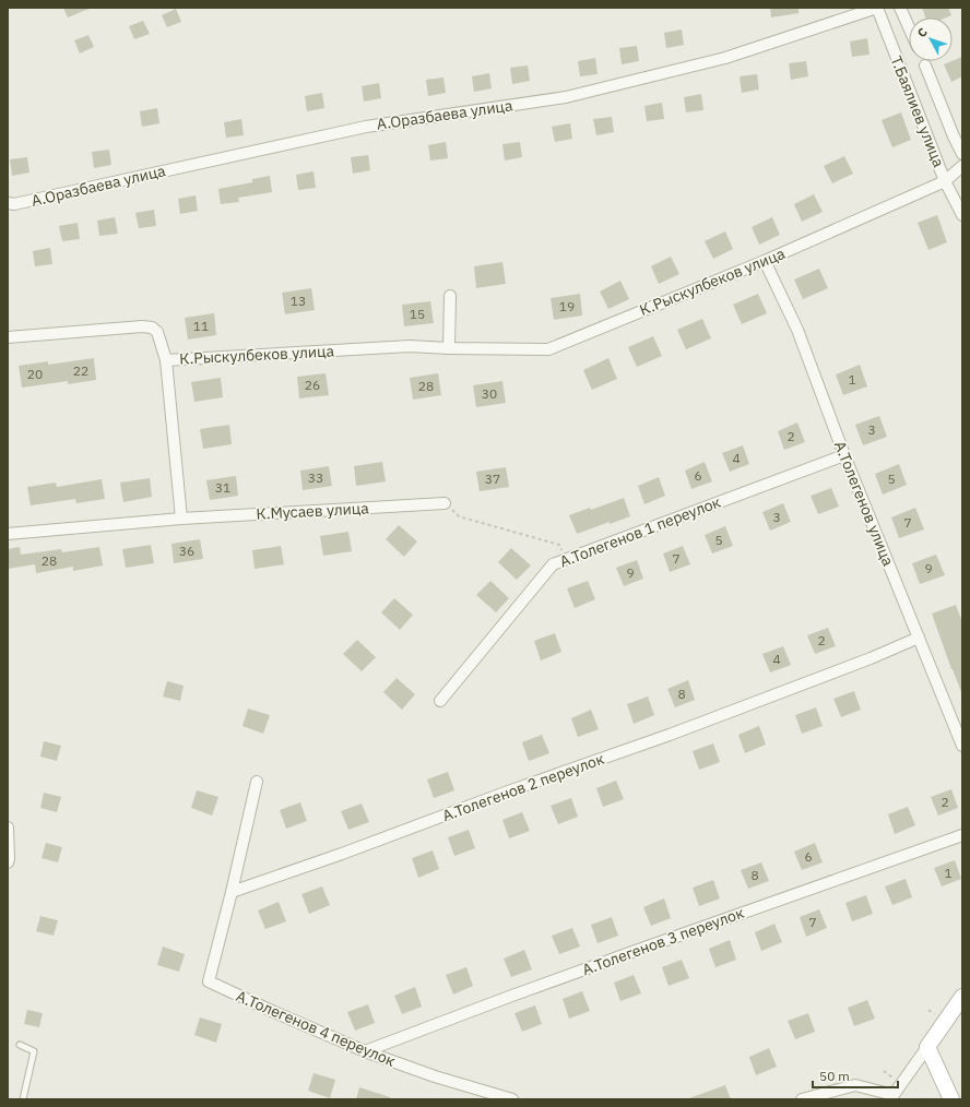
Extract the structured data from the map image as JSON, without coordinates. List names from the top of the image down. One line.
{"streets":{"street":["Т.Баялиев улица","А.Оразбаева улица","К.Рыскулбеков улица","А.Толегенов улица","К.Мусаев улица","А.Толегенов 1 переулок","А.Толегенов 2 переулок","А.Толегенов 3 переулок","А.Толегенов 4 переулок"]},"crossings":[["Т.Баялиев улица","А.Оразбаева улица"],["Т.Баялиев улица","К.Рыскулбеков улица"],["К.Рыскулбеков улица","А.Толегенов улица"],["А.Толегенов улица","А.Толегенов 1 переулок"],["А.Толегенов улица","А.Толегенов 2 переулок"],["А.Толегенов 2 переулок","А.Толегенов 4 переулок"],["А.Толегенов 3 переулок","А.Толегенов 4 переулок"]],"house_numbers":["13","19","15","11","22","20","1","26","28","30","3","2","4","6","33","37","5","31","3","7","5","36","7","28","9","9","2","4","8","2","6","1","8","7"],"scale_bar":"50 m","north":"top left"}
